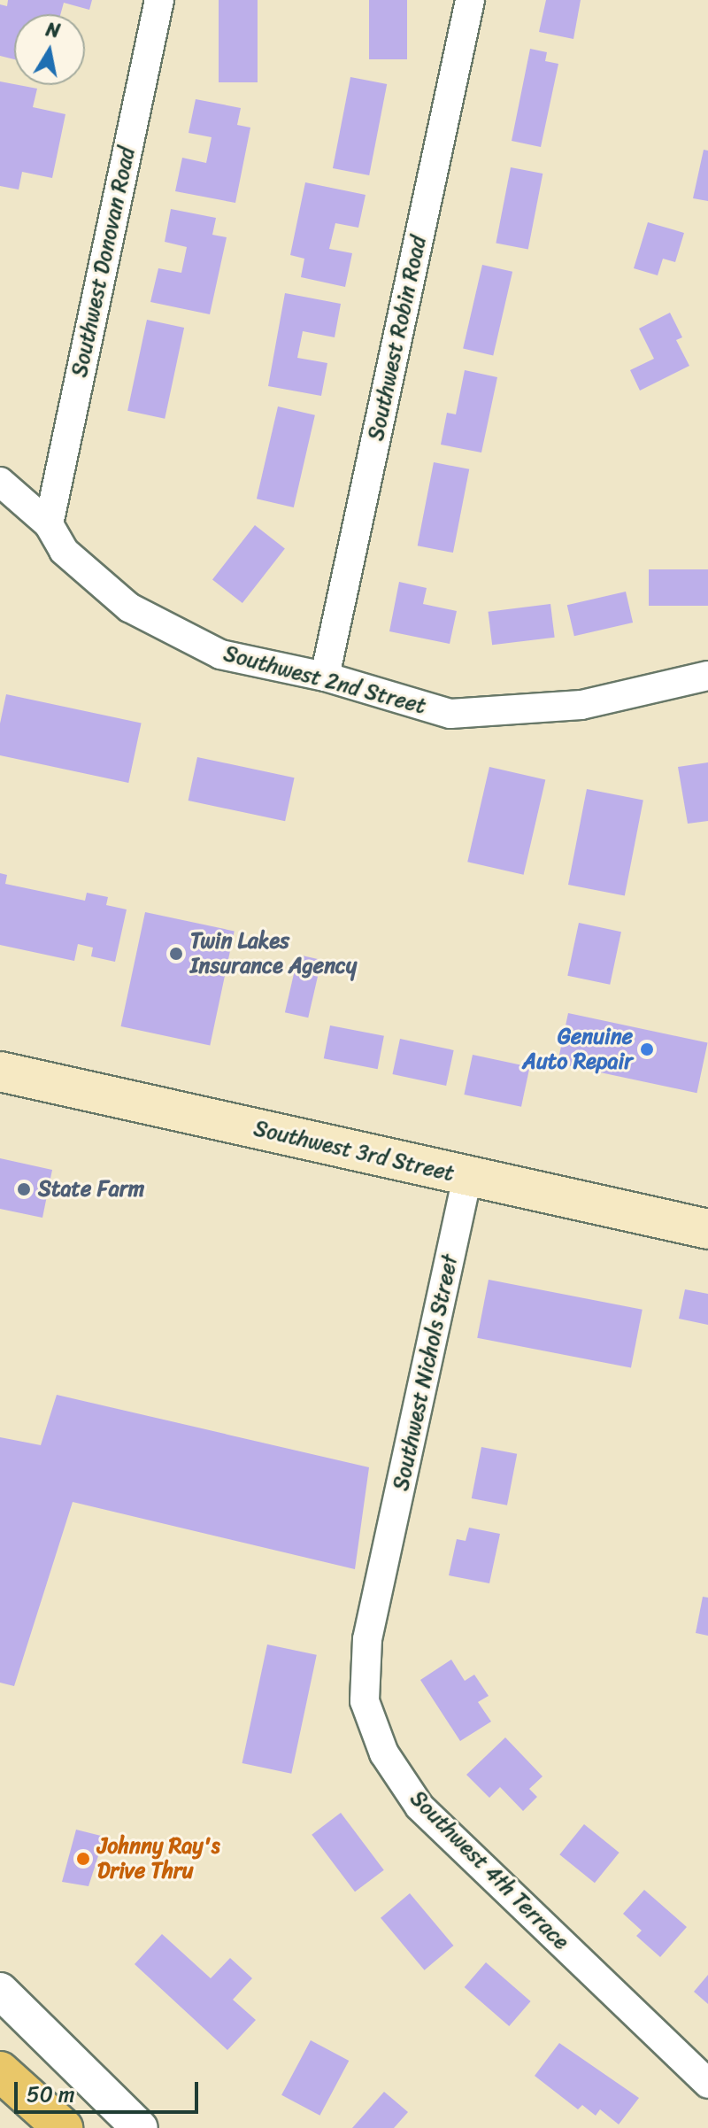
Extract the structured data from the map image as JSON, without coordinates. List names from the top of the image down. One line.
{"streets":{"main road":["Southwest 3rd Street"],"street":["Southwest Donovan Road","Southwest Robin Road","Southwest 2nd Street","Southwest Nichols Street","Southwest 4th Terrace"]},"crossings":[["Southwest Donovan Road","Southwest 2nd Street"],["Southwest Robin Road","Southwest 2nd Street"],["Southwest 3rd Street","Southwest Nichols Street"],["Southwest Nichols Street","Southwest 4th Terrace"]],"places":["Twin Lakes Insurance Agency","Genuine Auto Repair","State Farm","Johnny Ray's Drive Thru"],"scale_bar":"50 m","north":"top"}
